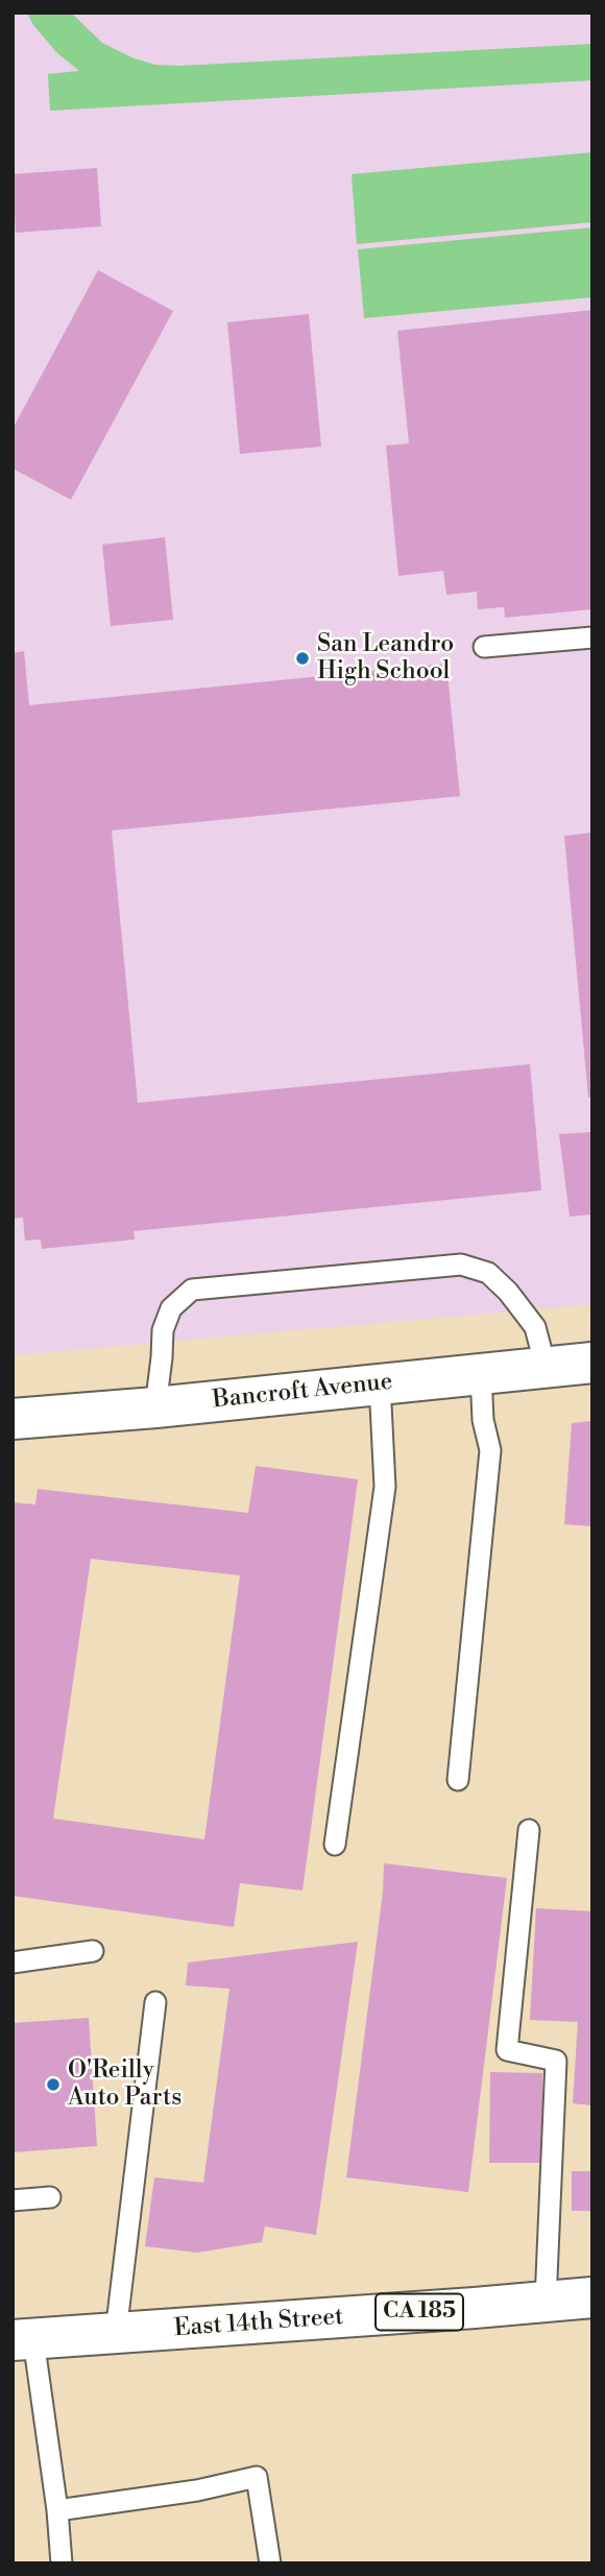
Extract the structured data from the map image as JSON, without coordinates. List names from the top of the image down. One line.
{"streets":{"main road":["Bancroft Avenue","CA 185","East 14th Street"]},"places":["San Leandro High School","O'Reilly Auto Parts"]}
